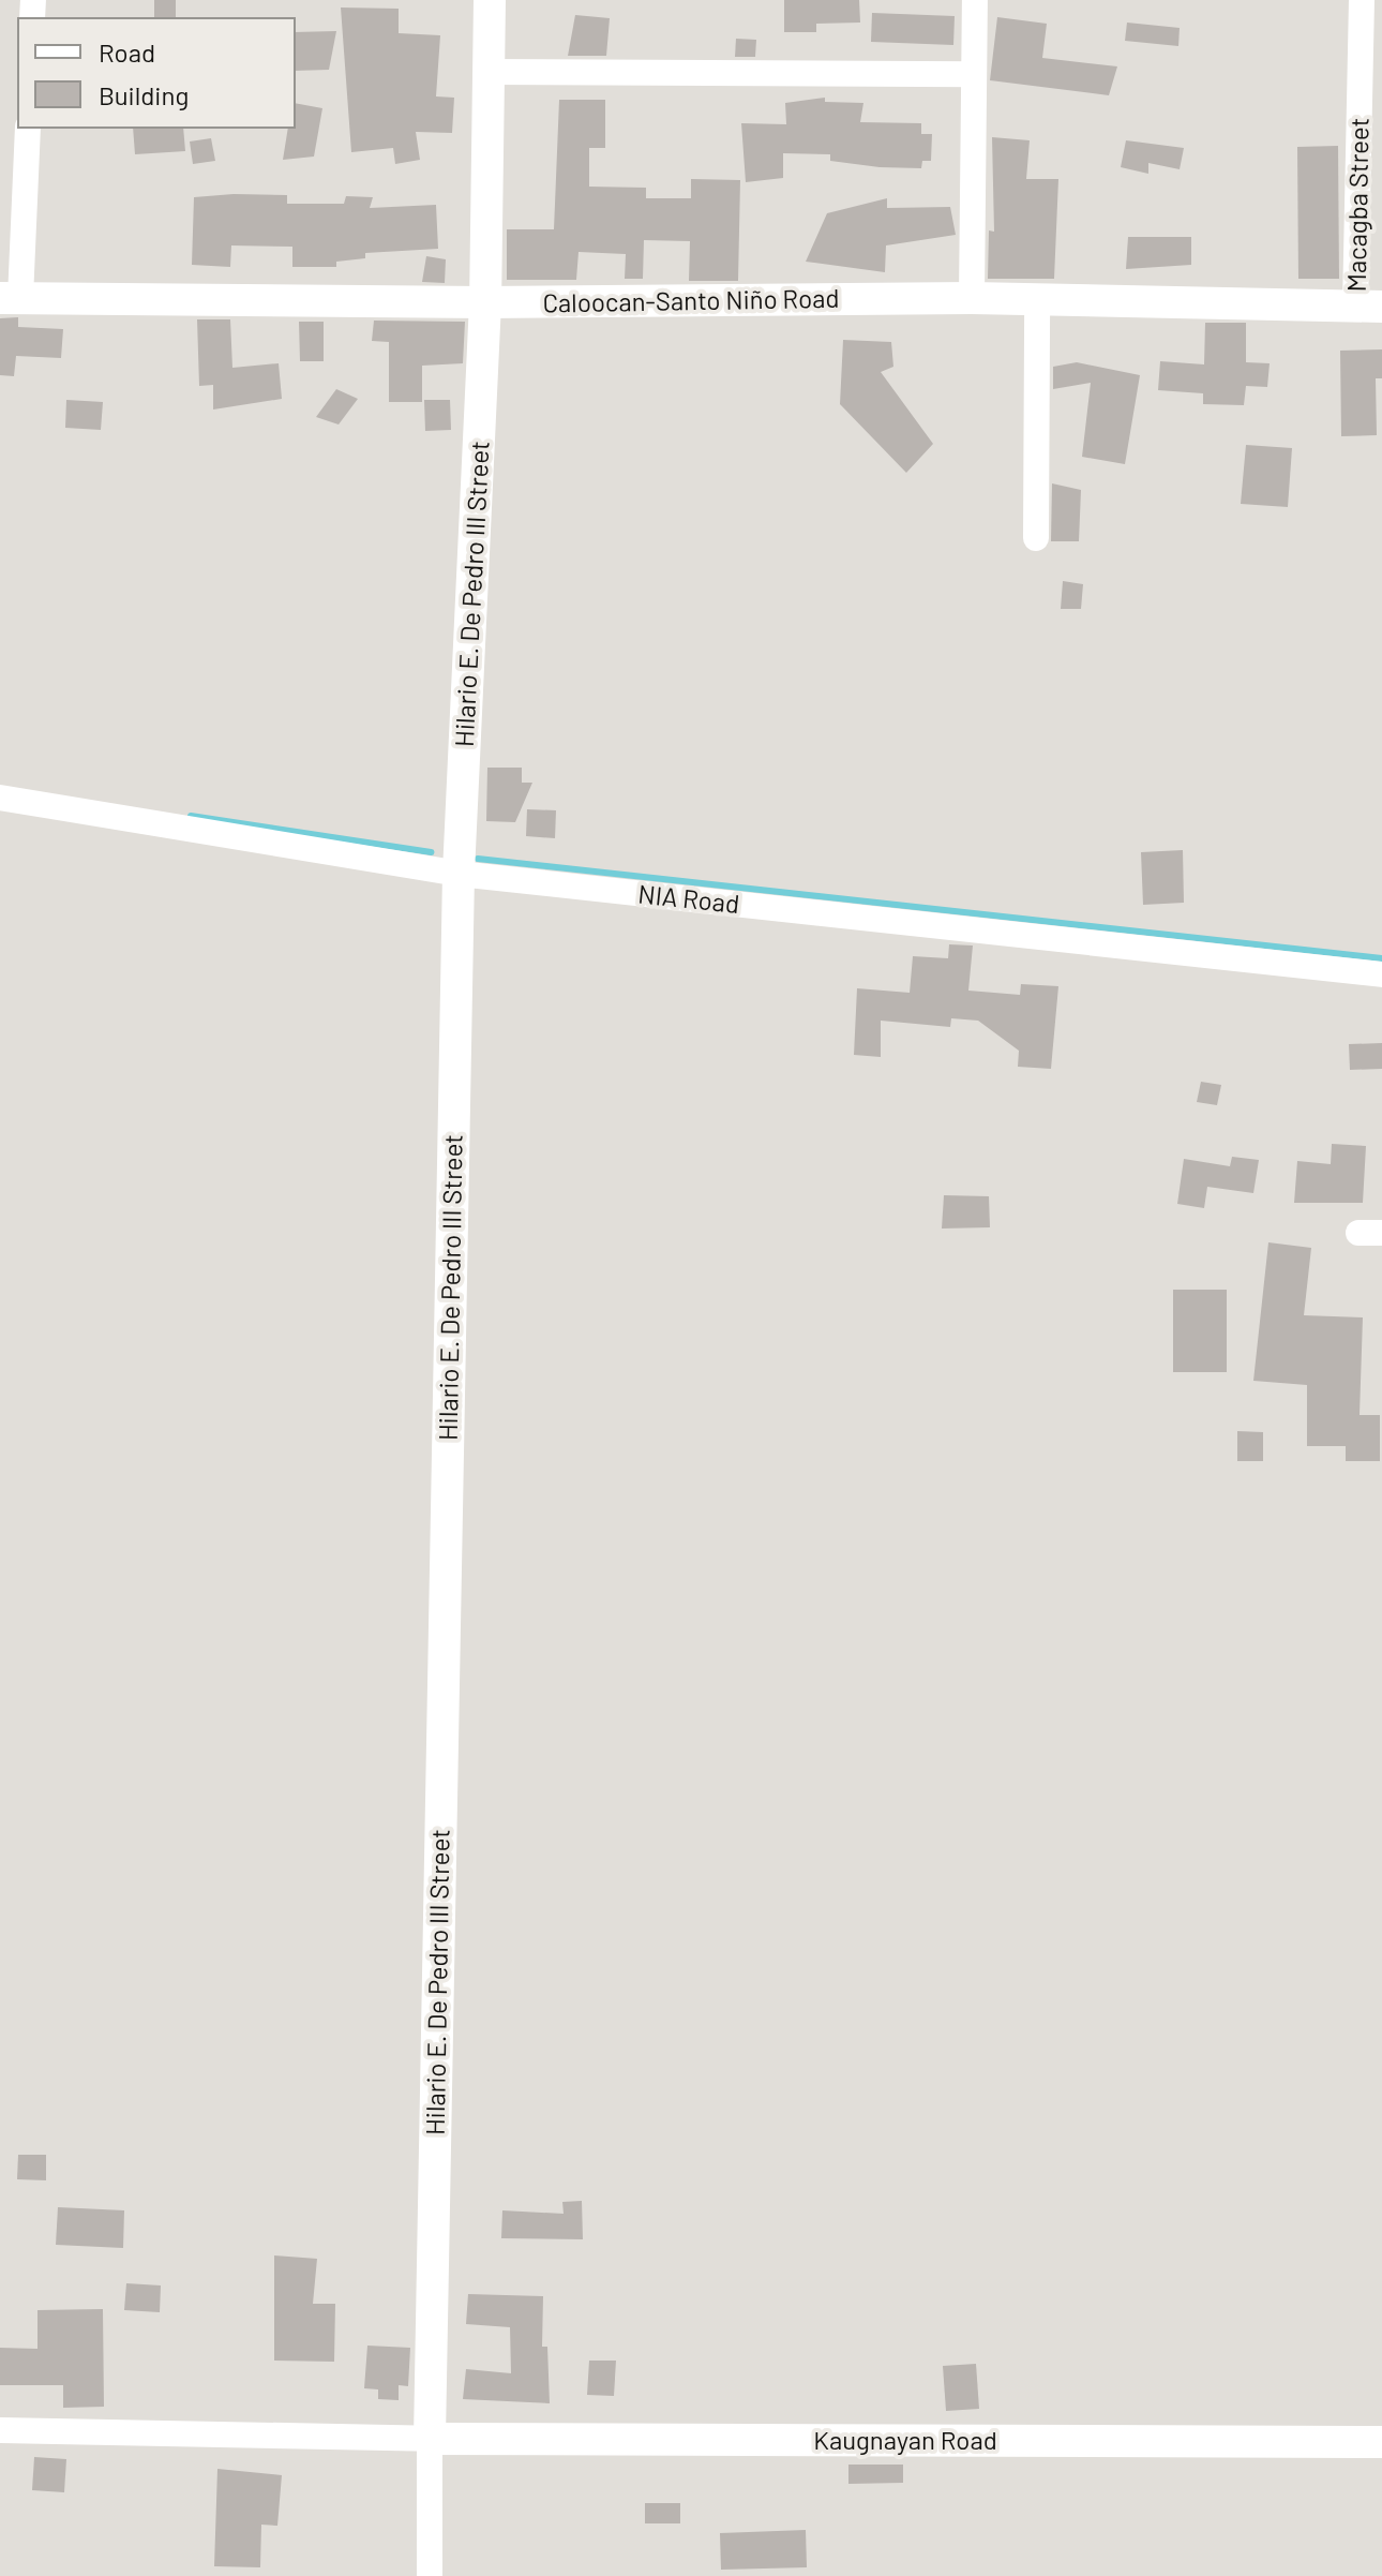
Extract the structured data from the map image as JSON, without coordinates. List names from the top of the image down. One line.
{"streets":{"street":["Macagba Street","Caloocan-Santo Niño Road","Hilario E. De Pedro III Street","NIA Road","Kaugnayan Road"]},"crossings":[["Macagba Street","Caloocan-Santo Niño Road"],["Caloocan-Santo Niño Road","Hilario E. De Pedro III Street"],["Hilario E. De Pedro III Street","NIA Road"],["Hilario E. De Pedro III Street","Kaugnayan Road"]],"legend":["Road","Building"]}
